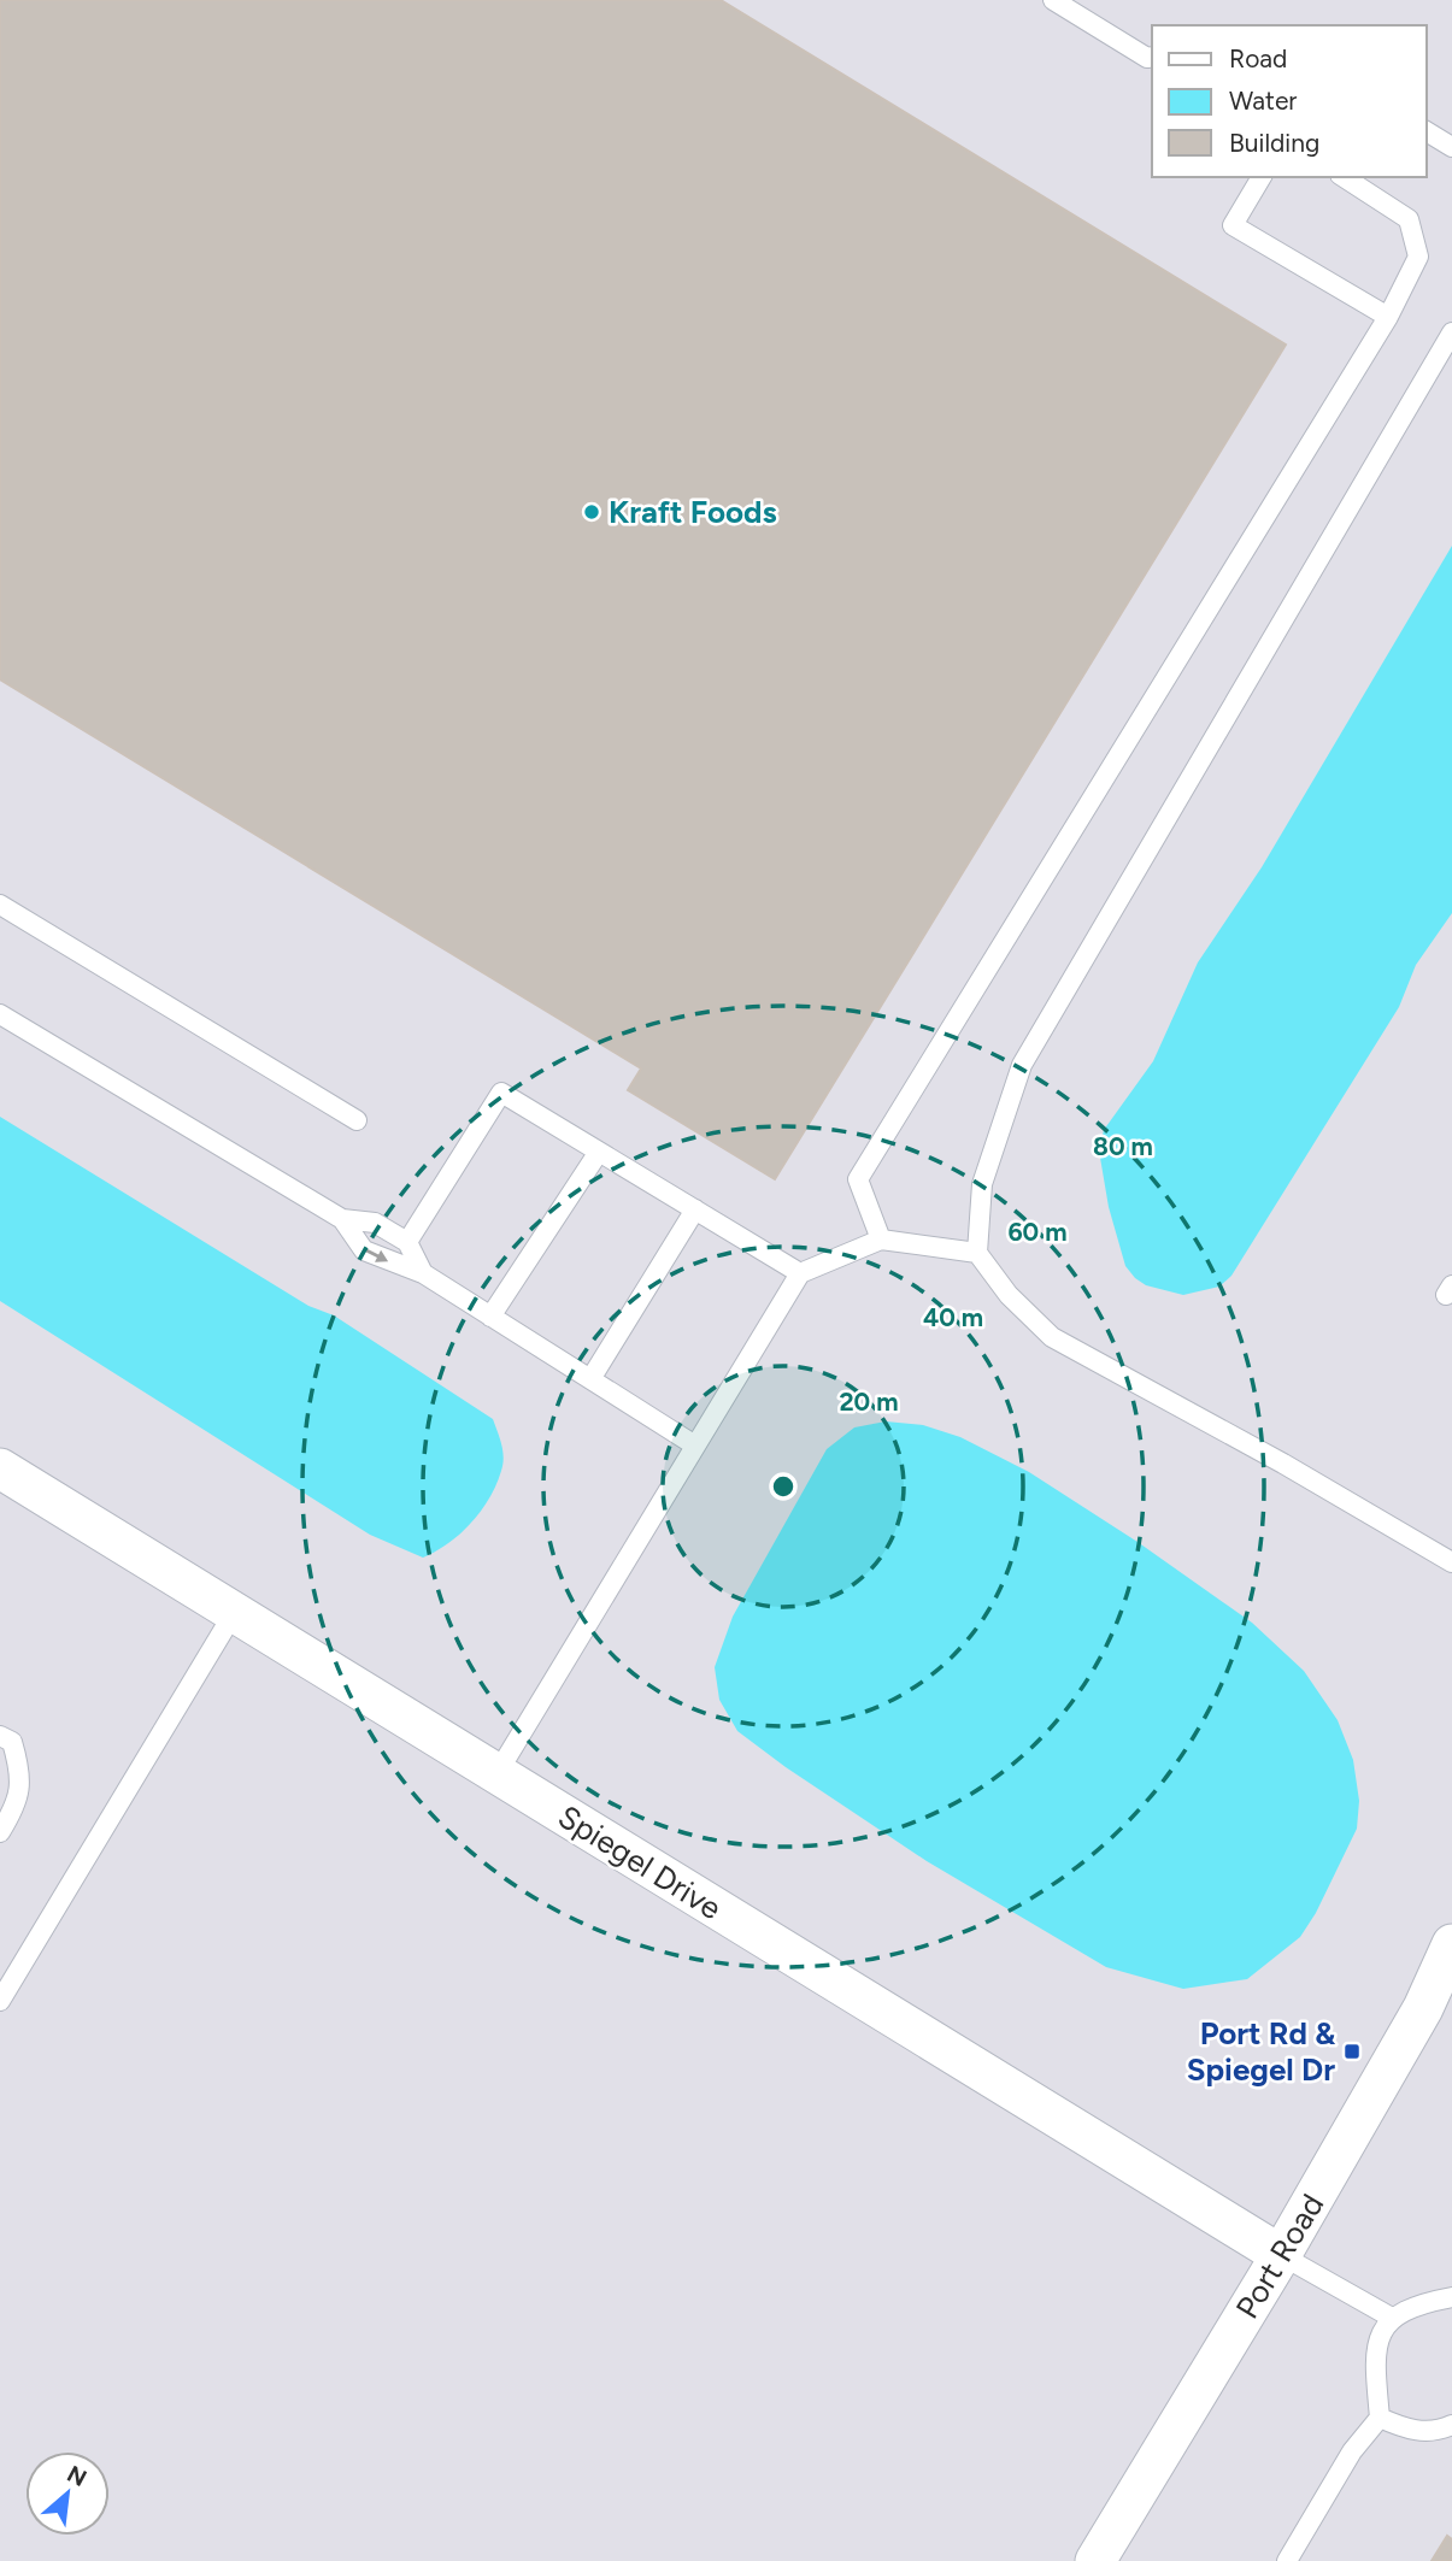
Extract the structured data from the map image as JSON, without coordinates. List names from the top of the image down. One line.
{"streets":{"street":["Spiegel Drive","Port Road"]},"crossings":[["Spiegel Drive","Port Road"]],"places":{"other":["Kraft Foods"],"transit":["Port Rd & Spiegel Dr"]},"legend":["Road","Water","Building"],"north":"top right","rings":["80 m","60 m","40 m","20 m"]}
